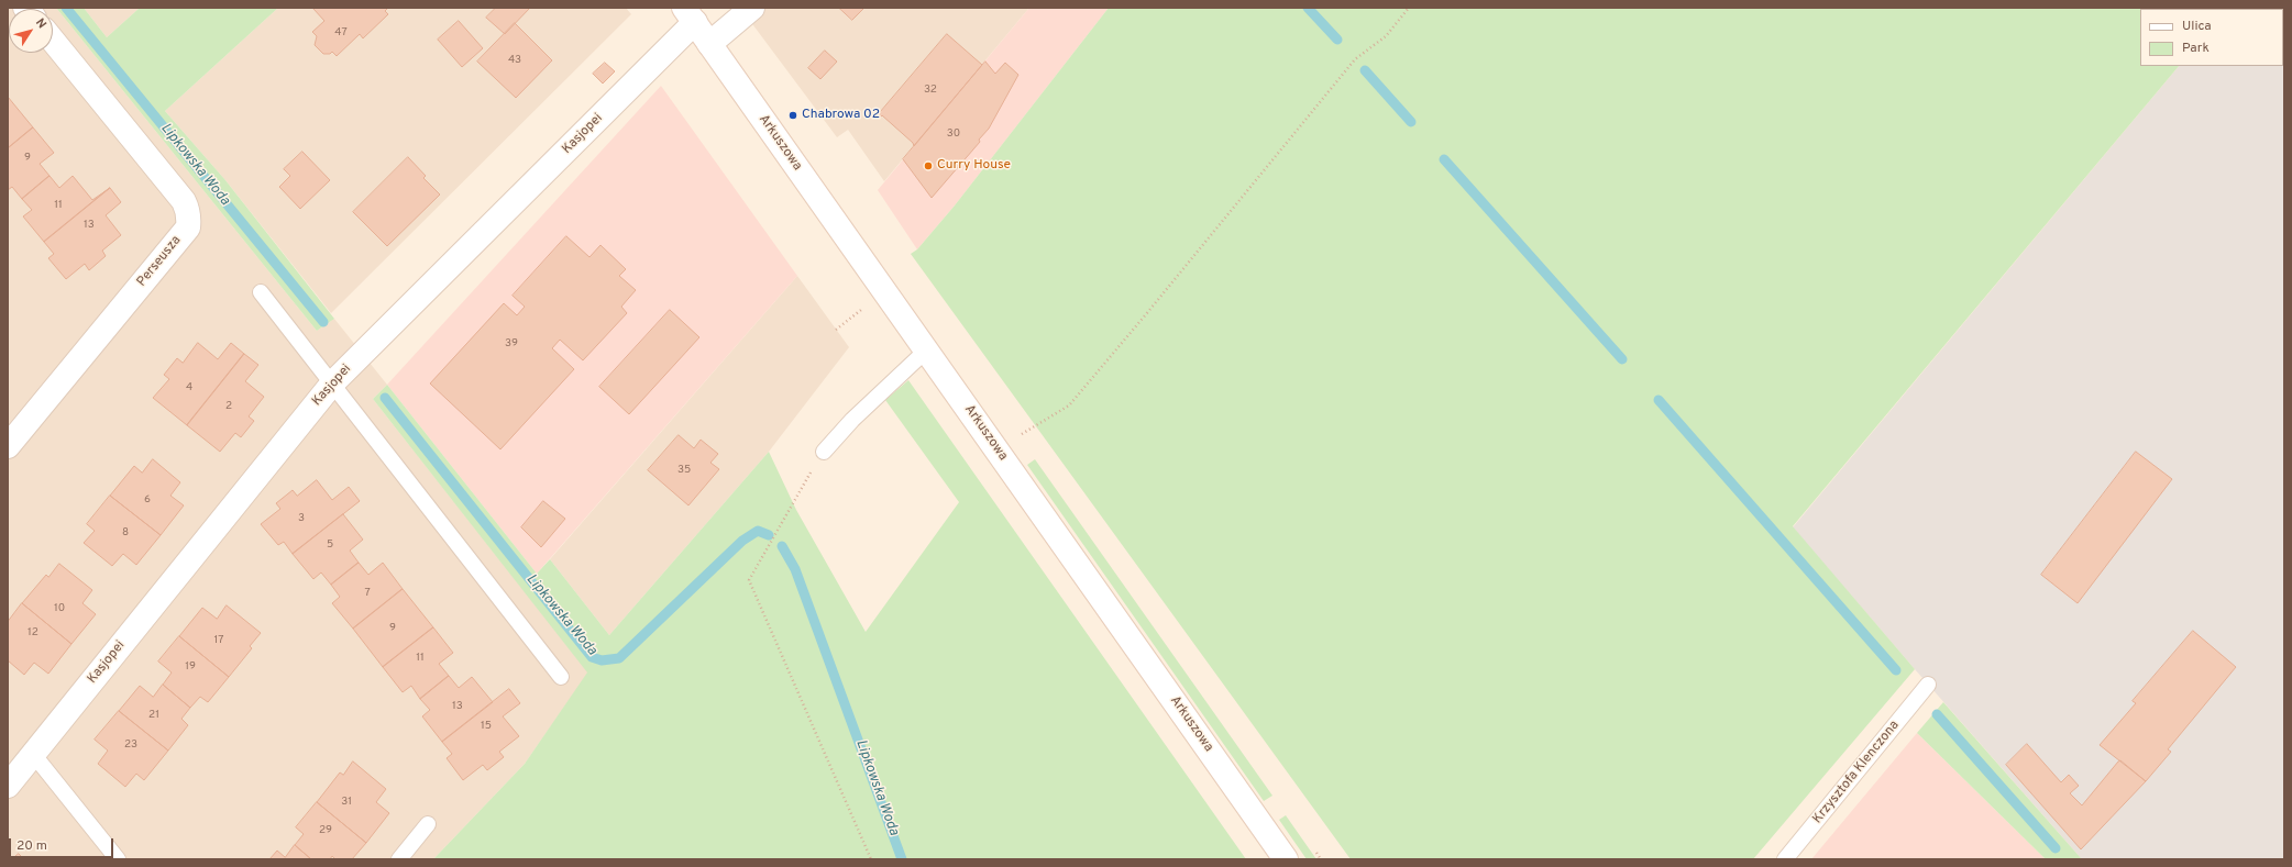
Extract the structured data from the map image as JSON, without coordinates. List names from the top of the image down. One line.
{"streets":{"street":["Kasjopei","Arkuszowa","Perseusza"],"lane":["Krzysztofa Klenczona"]},"crossings":[["Kasjopei","Arkuszowa"]],"water":["Lipkowska Woda"],"places":["Chabrowa 02","Curry House"],"house_numbers":["47","43","32","30","9","11","13","39","4","2","35","6","3","8","5","7","10","9","12","17","11","19","13","21","15","23","31","29"],"legend":["Ulica","Park"],"scale_bar":"20 m","north":"top right"}
